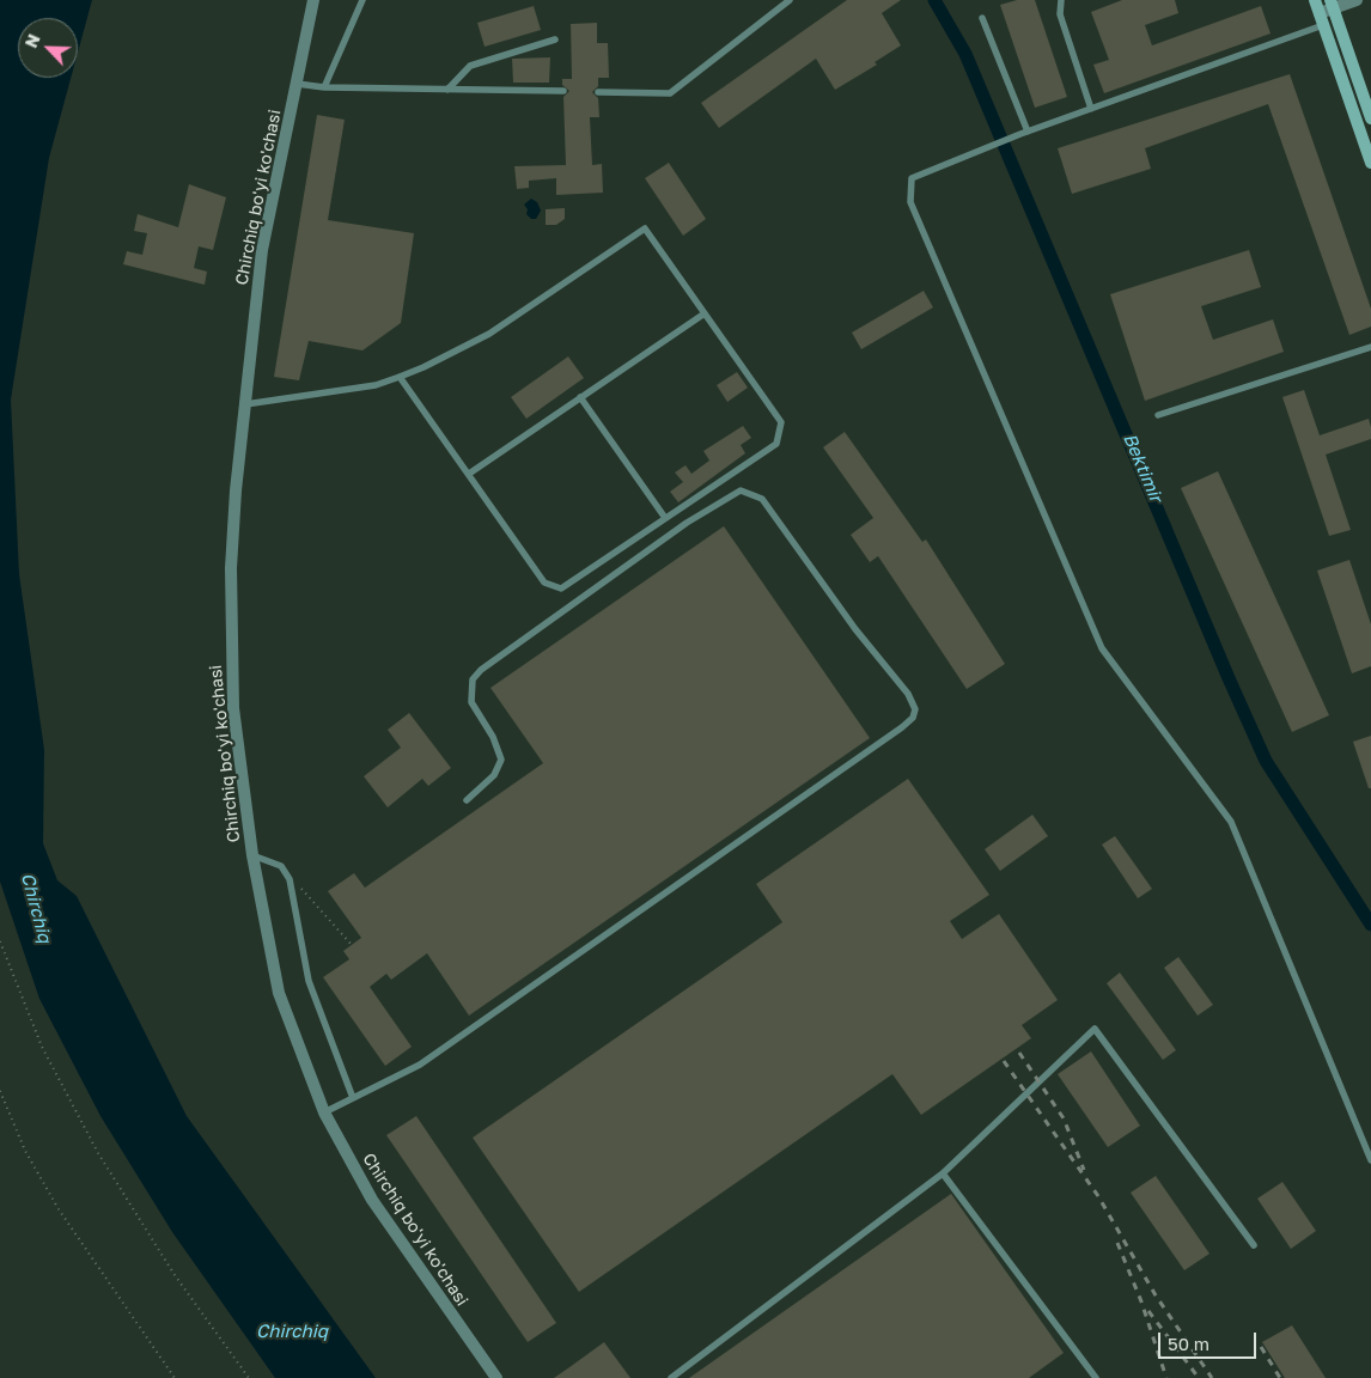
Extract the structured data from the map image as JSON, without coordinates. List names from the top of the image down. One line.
{"streets":{"street":["Chirchiq bo'yi ko'chasi"]},"water":["Bektimir","Chirchiq"],"scale_bar":"50 m","north":"top left"}
